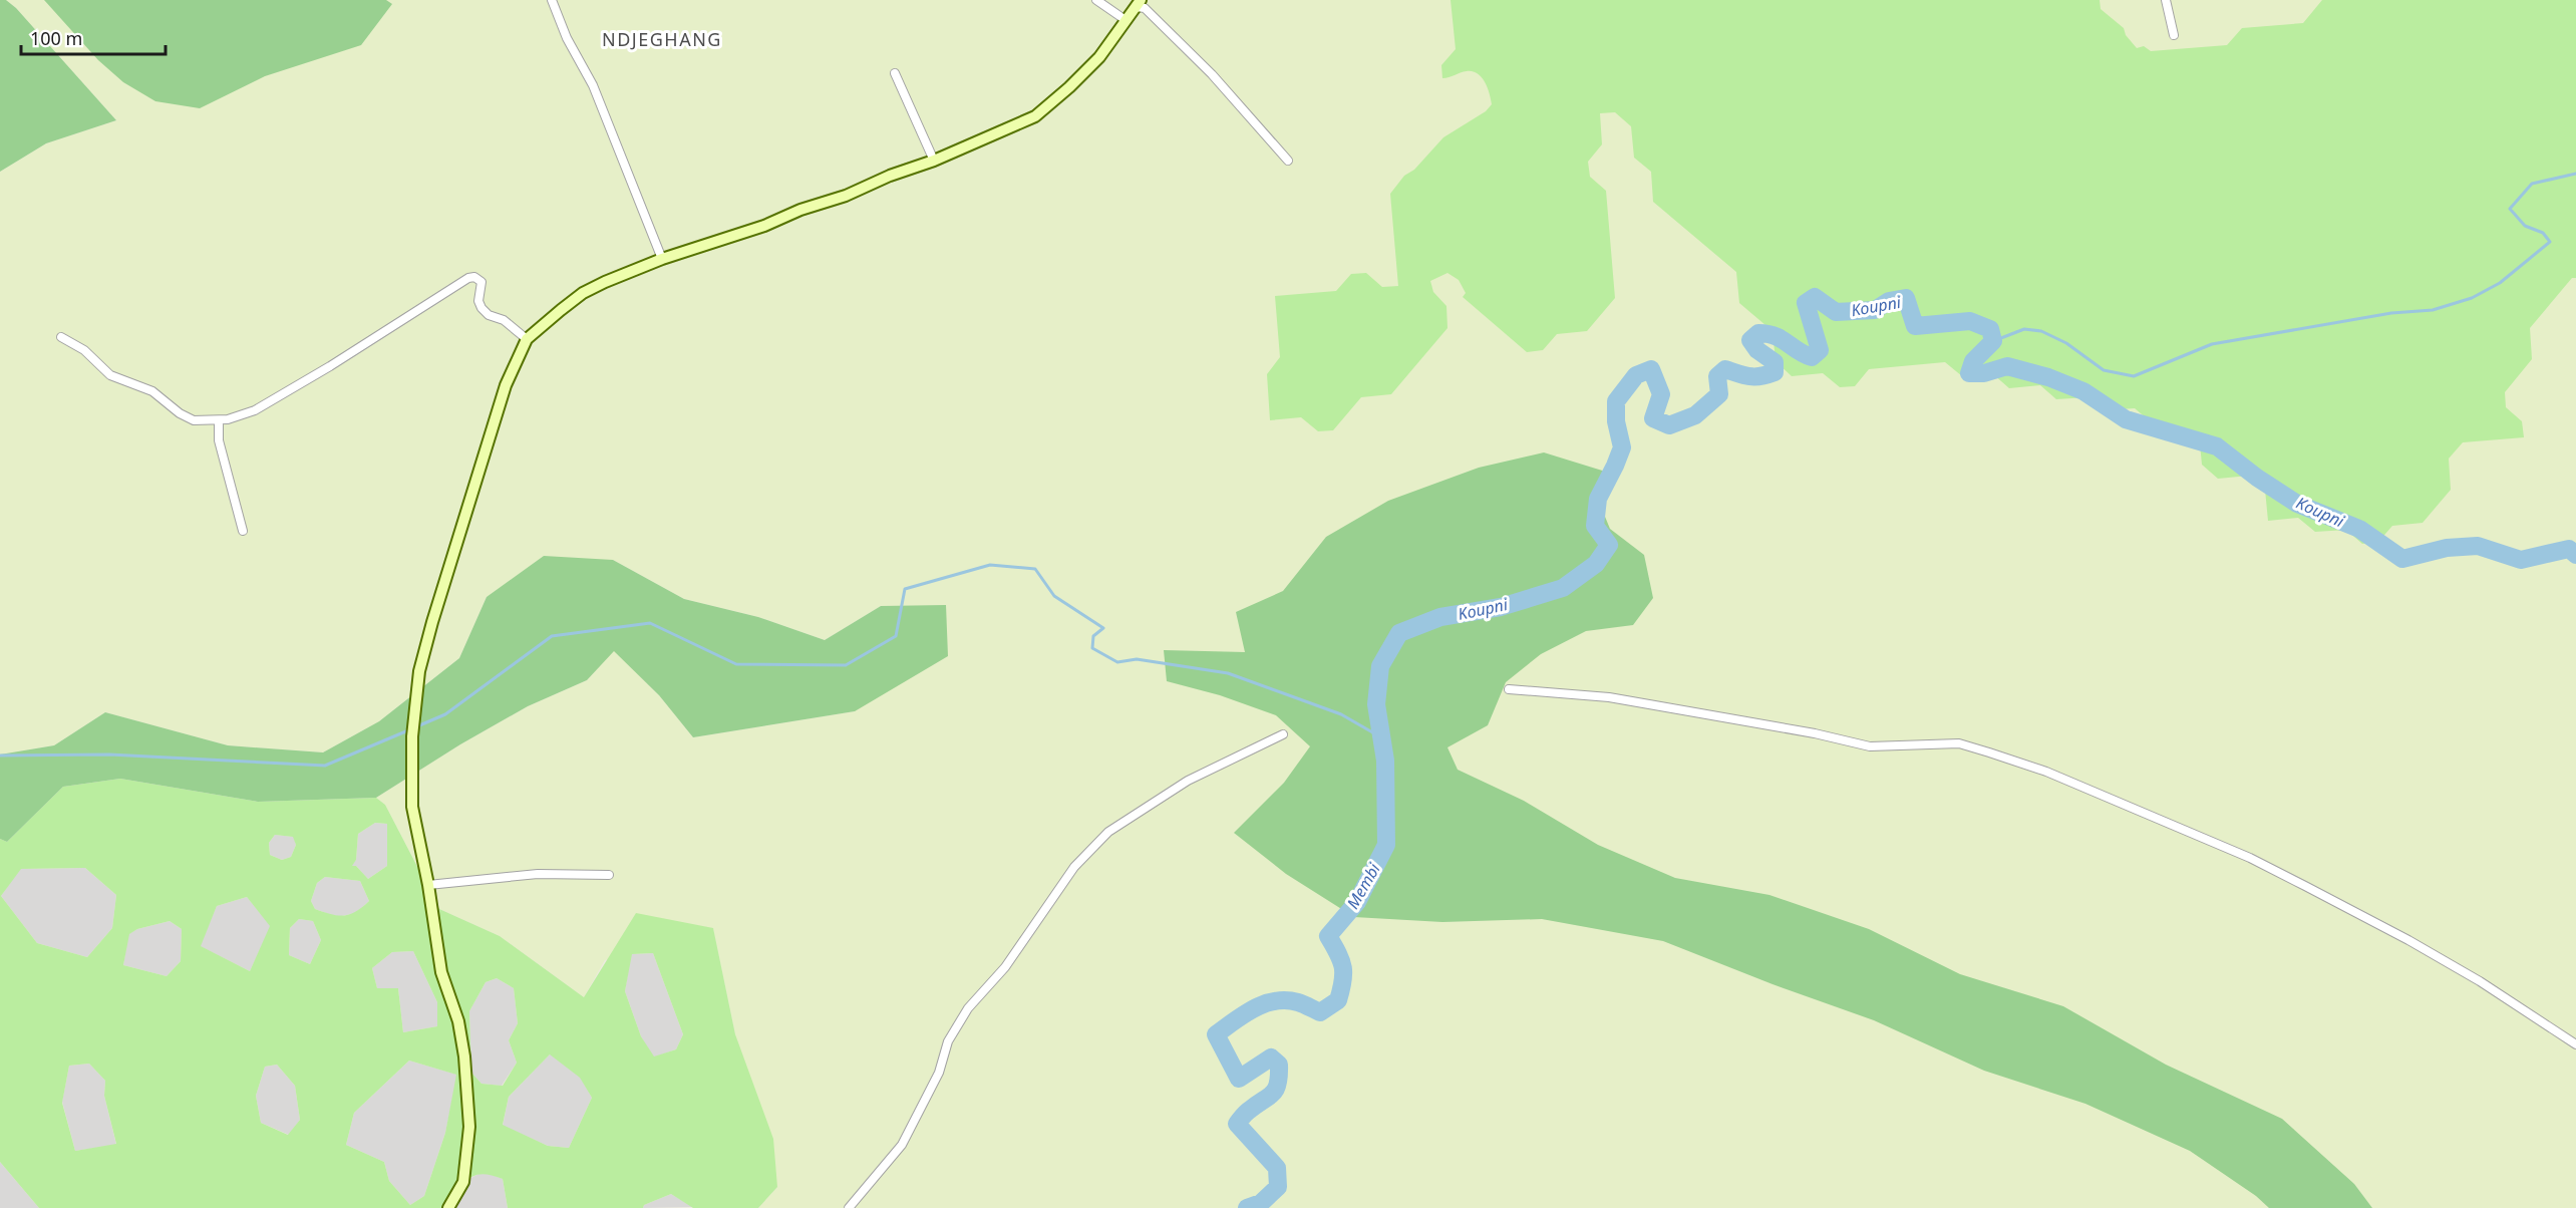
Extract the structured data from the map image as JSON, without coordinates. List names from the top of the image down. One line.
{"districts":["NDJEGHANG"],"water":["Koupni","Membi"],"scale_bar":"100 m"}
